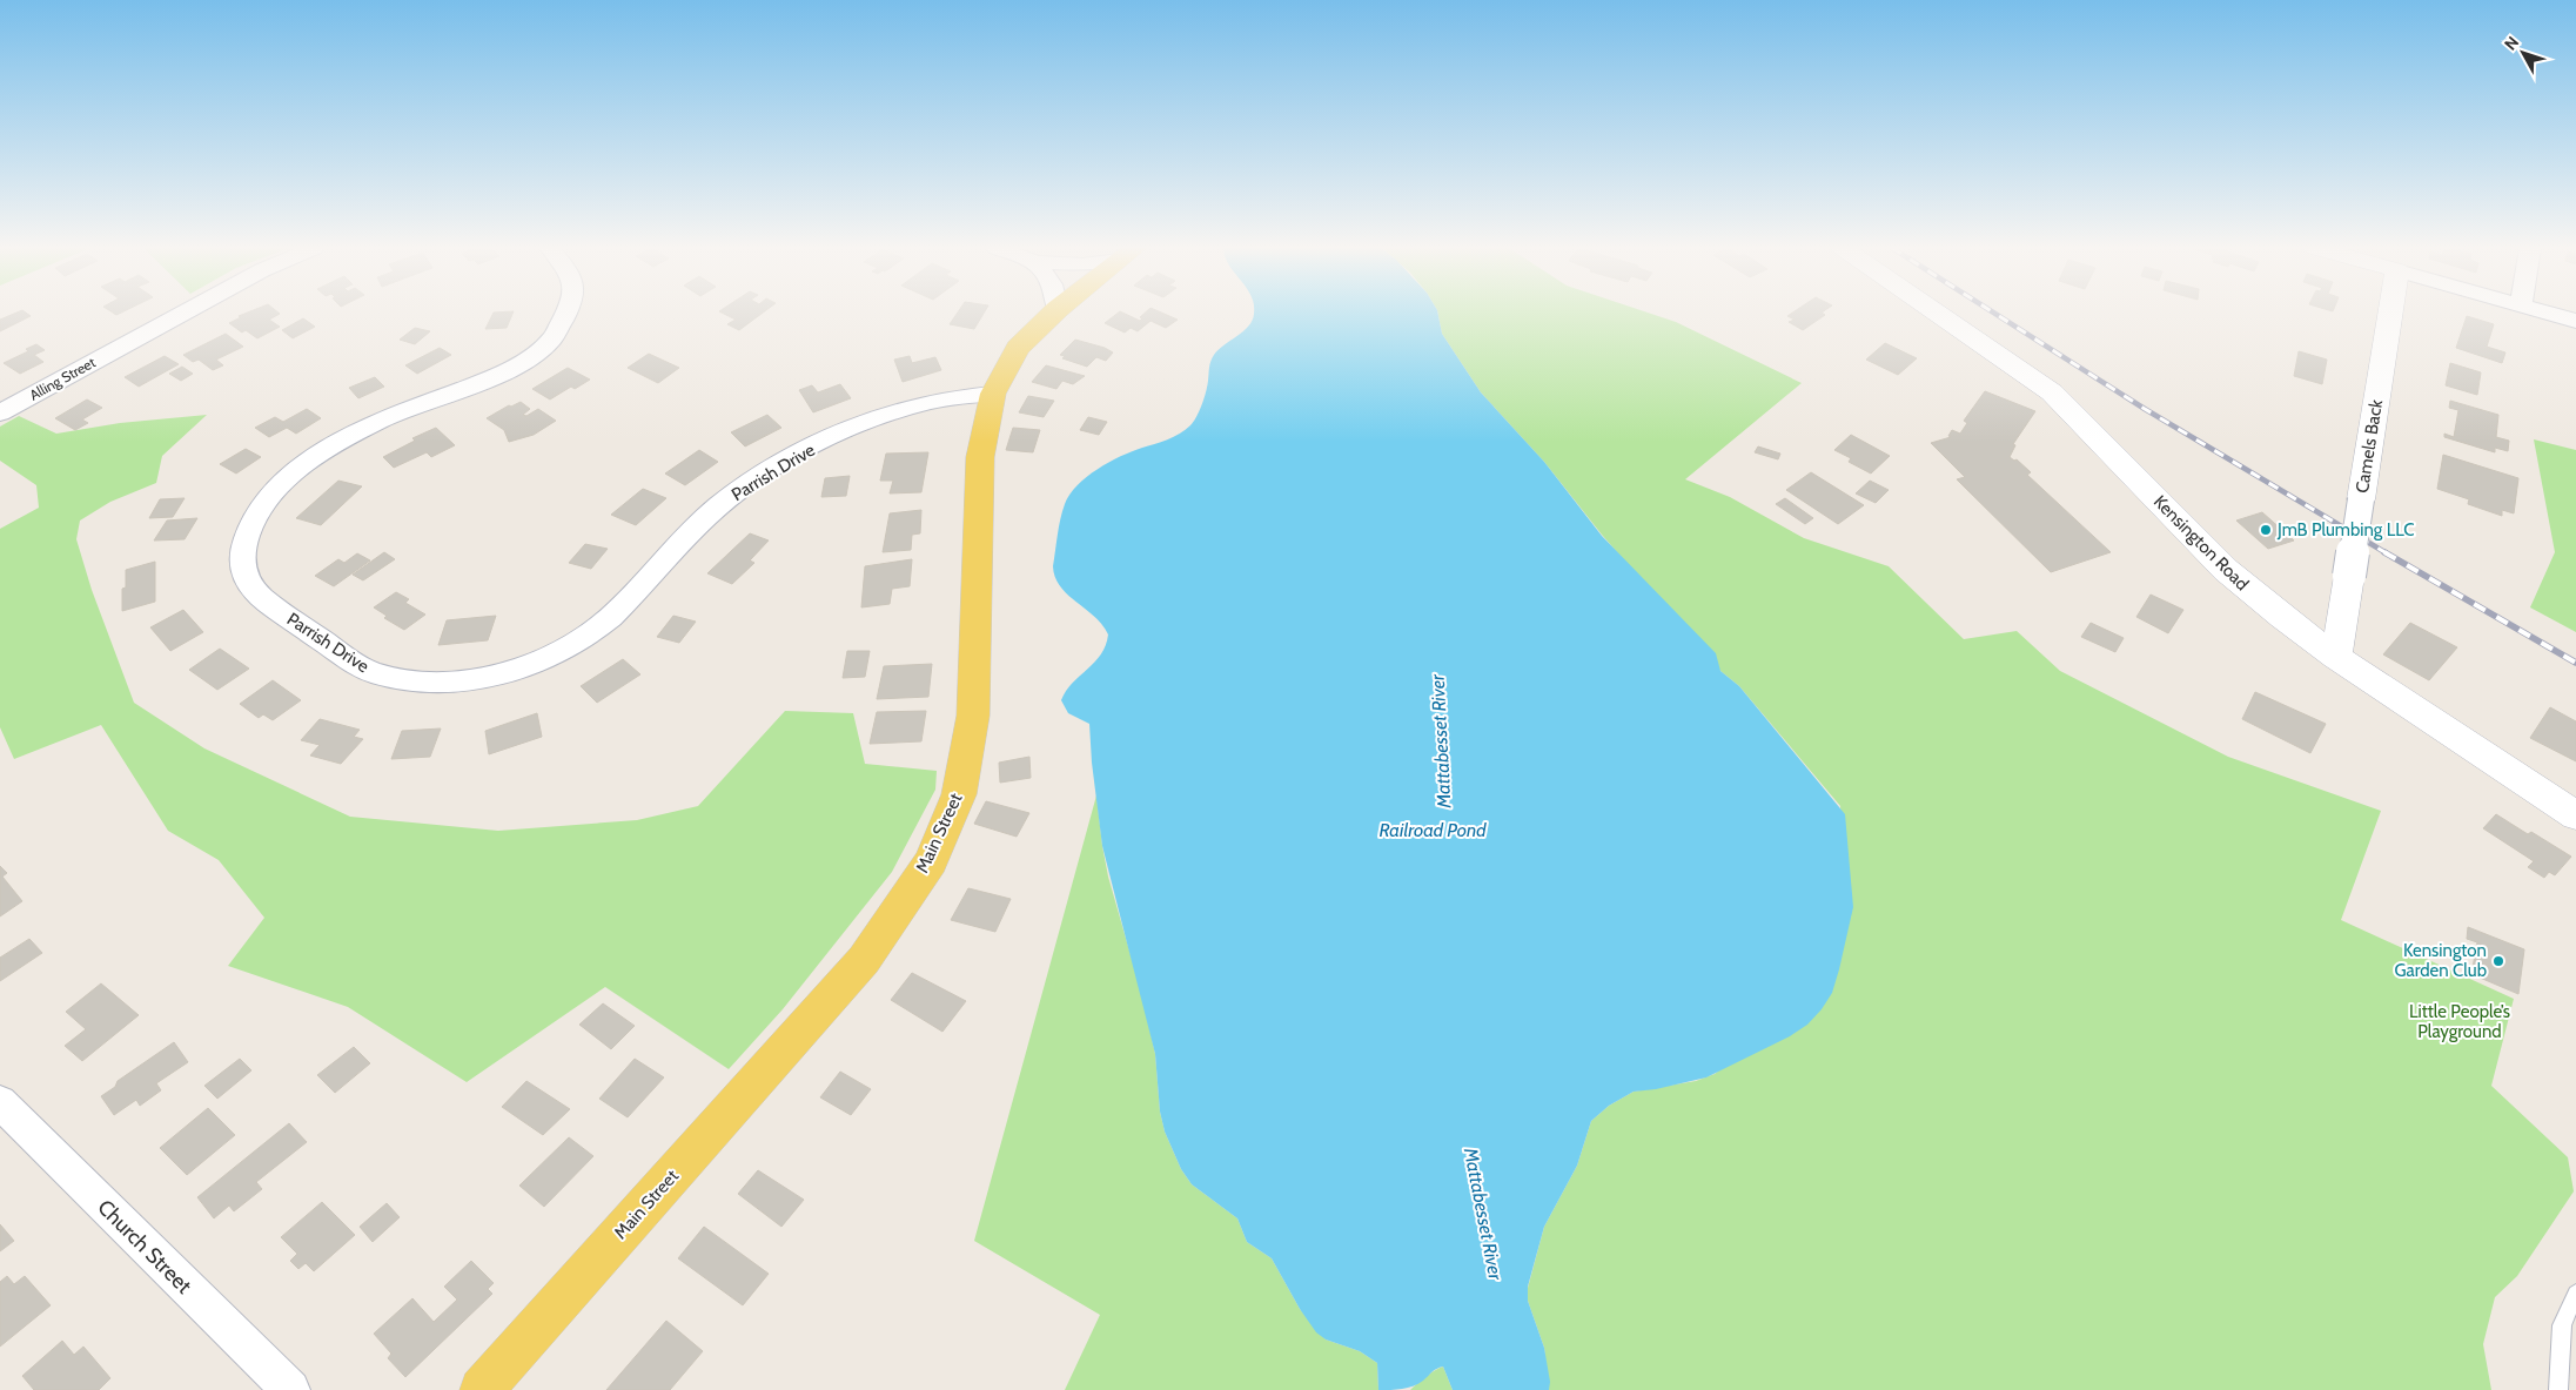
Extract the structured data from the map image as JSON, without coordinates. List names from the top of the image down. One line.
{"streets":{"main road":["Main Street"],"street":["Alling Street","Camels Back","Parrish Drive","Kensington Road","Church Street"]},"crossings":[["Camels Back","Kensington Road"],["Parrish Drive","Main Street"]],"water":["Mattabesset River","Railroad Pond"],"parks":["Little People’s Playground"],"places":["JmB Plumbing LLC","Kensington Garden Club"],"north":"top left"}
